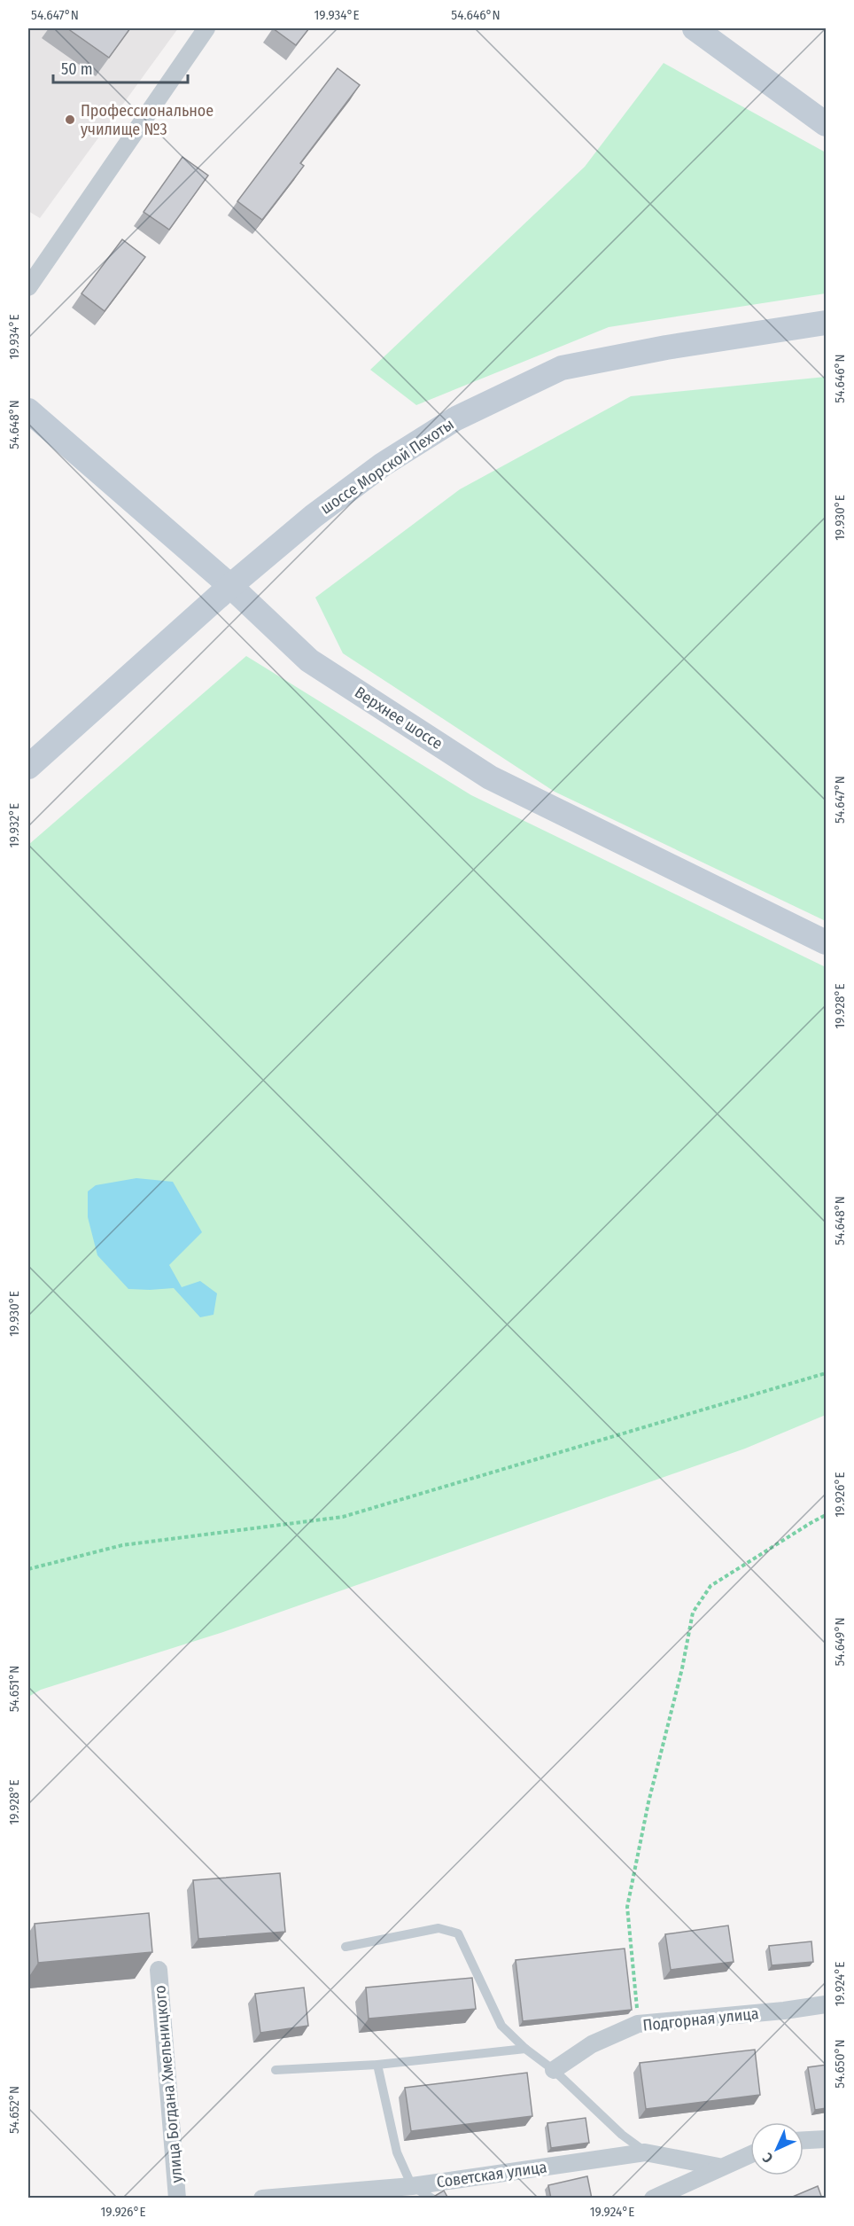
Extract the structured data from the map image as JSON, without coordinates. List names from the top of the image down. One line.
{"streets":{"street":["шоссе Морской Пехоты","Верхнее шоссе","Подгорная улица","улица Богдана Хмельницкого","Советская улица"]},"crossings":[["шоссе Морской Пехоты","Верхнее шоссе"]],"places":["Профессиональное училище №3"],"scale_bar":"50 m","north":"bottom left","coordinates":["54.647°N","19.934°E","54.646°N","54.648°N","19.930°E","19.932°E","19.928°E","19.926°E","54.649°N","54.651°N","19.924°E","54.650°N","54.652°N"]}
